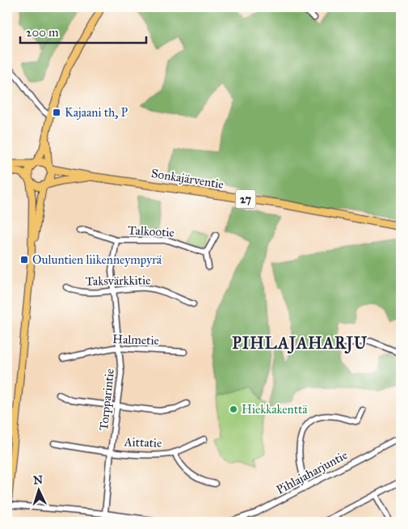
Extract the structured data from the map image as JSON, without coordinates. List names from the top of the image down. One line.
{"streets":{"highway":["Sonkajärventie","27"],"street":["Talkootie","Taksvärkkitie","Halmetie","Torpparintie","Aittatie","Pihlajaharjuntie"]},"crossings":[["Talkootie","Torpparintie"],["Taksvärkkitie","Torpparintie"],["Halmetie","Torpparintie"],["Torpparintie","Aittatie"]],"districts":["PIHLAJAHARJU"],"places":{"transit":["Kajaani th, P","Ouluntien liikenneympyrä"],"other":["Hiekkakenttä"]},"scale_bar":"200 m","north":"top"}
